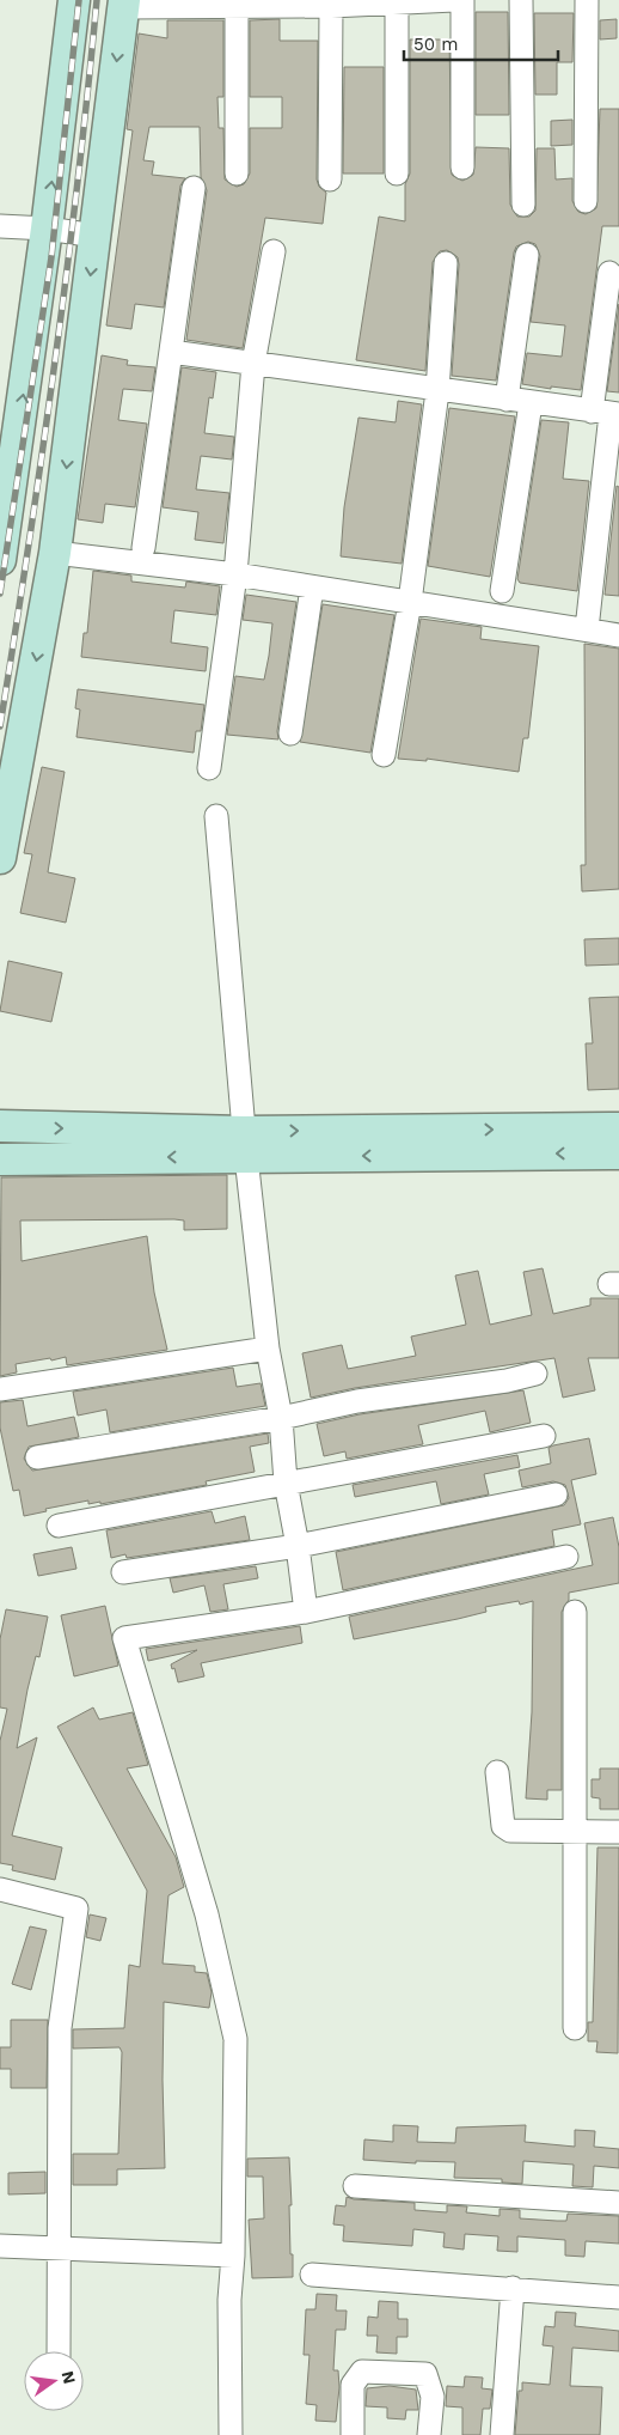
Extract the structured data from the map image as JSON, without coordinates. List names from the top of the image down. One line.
{"scale_bar":"50 m","north":"right"}
